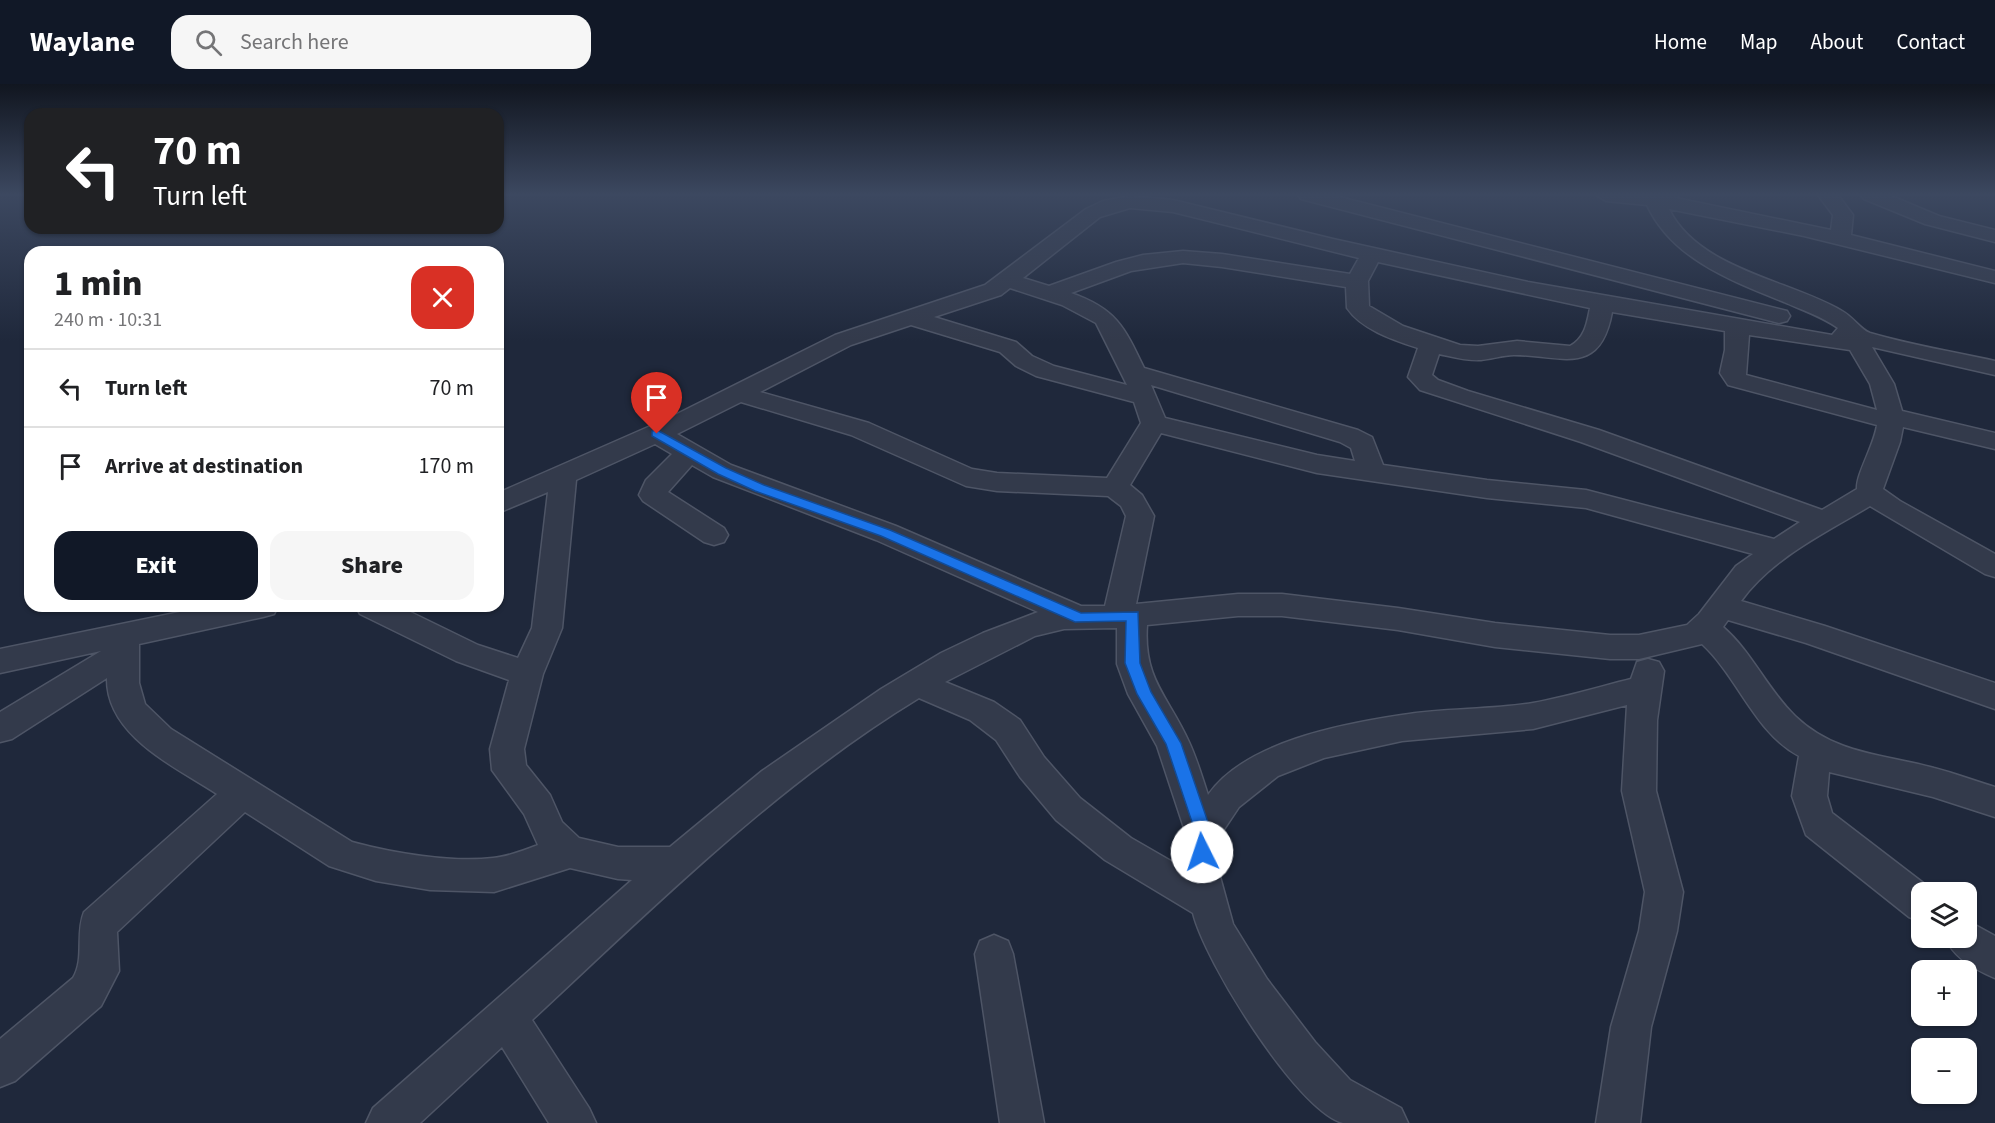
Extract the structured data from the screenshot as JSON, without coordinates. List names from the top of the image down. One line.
{"page":{"header":"Waylane","search":"Search here","nav":["Home","Map","About","Contact"],"turn":["70 m","Turn left"],"heading":["1 min","240 m · 10:31"],"list":[{"name":"Turn left","value":"70 m"},{"name":"Arrive at destination","value":"170 m"}],"buttons":["Exit","Share"],"map_buttons":["+","−"]}}
